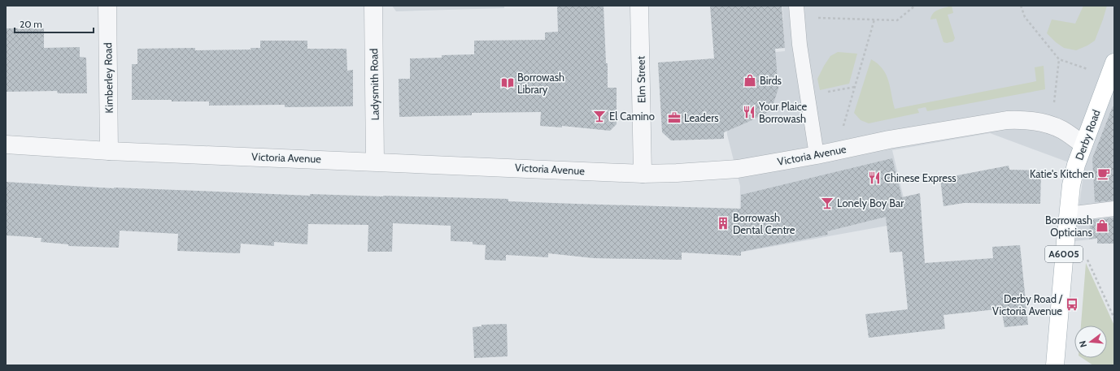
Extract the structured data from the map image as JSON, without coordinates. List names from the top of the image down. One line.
{"streets":{"main road":["Derby Road","A6005"],"street":["Kimberley Road","Elm Street","Ladysmith Road","Victoria Avenue"]},"crossings":[["Kimberley Road","Victoria Avenue"],["Elm Street","Victoria Avenue"],["Ladysmith Road","Victoria Avenue"],["Derby Road","Victoria Avenue"]],"places":{"shop":["Birds","Borrowash Opticians"],"library":["Borrowash Library"],"restaurant":["Your Plaice Borrowash","Chinese Express"],"bar":["El Camino","Lonely Boy Bar"],"office":["Leaders"],"cafe":["Katie's Kitchen"],"building":["Borrowash Dental Centre"],"bus stop":["Derby Road / Victoria Avenue"]},"scale_bar":"20 m","north":"left"}
